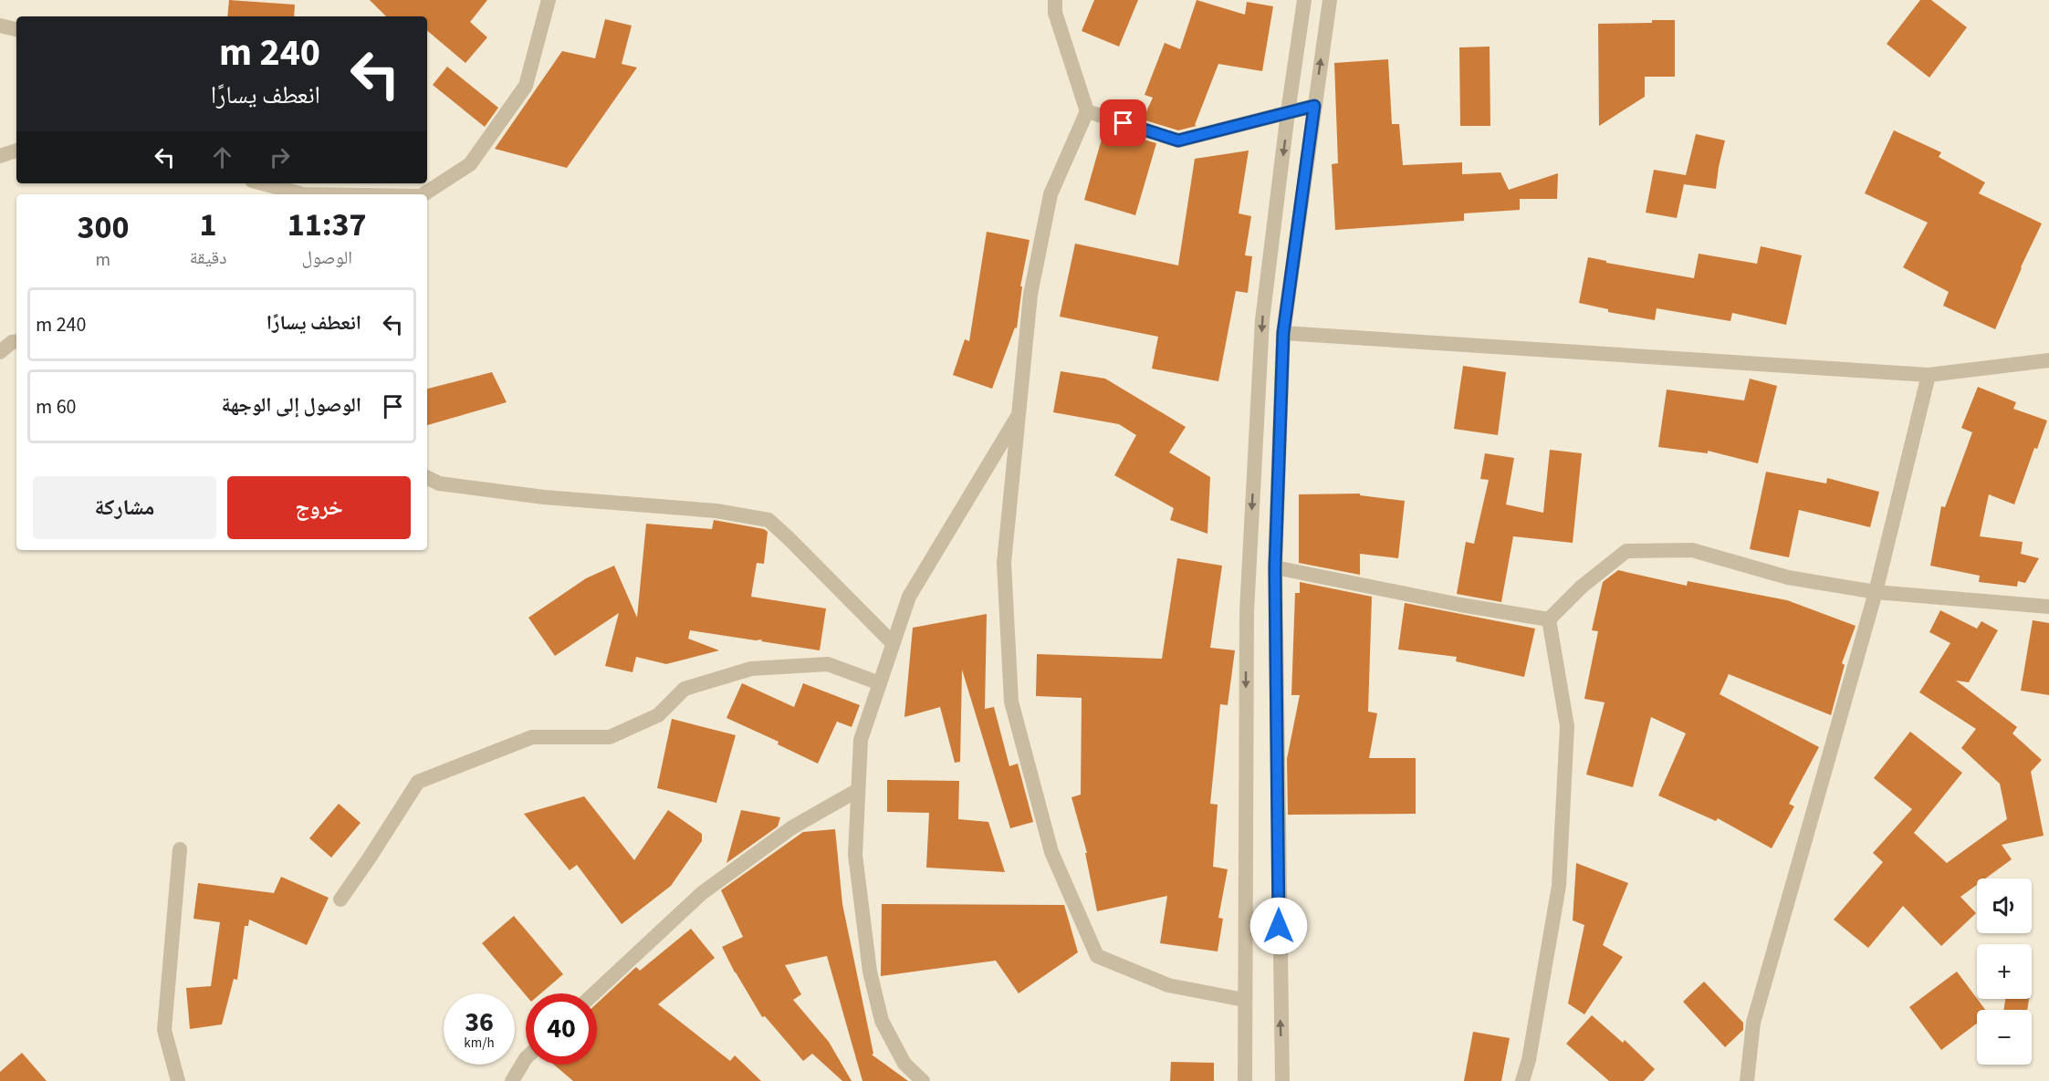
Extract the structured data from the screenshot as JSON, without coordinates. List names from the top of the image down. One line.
{"page":{"turn":["240 m","انعطف يسارًا"],"eta":["11:37","الوصول","1","دقيقة","300","m"],"list":[{"name":"انعطف يسارًا","value":"240 m"},{"name":"الوصول إلى الوجهة","value":"60 m"}],"buttons":["خروج","مشاركة"],"map_buttons":["+","−"],"speed":"36 km/h","limit":"40"}}
